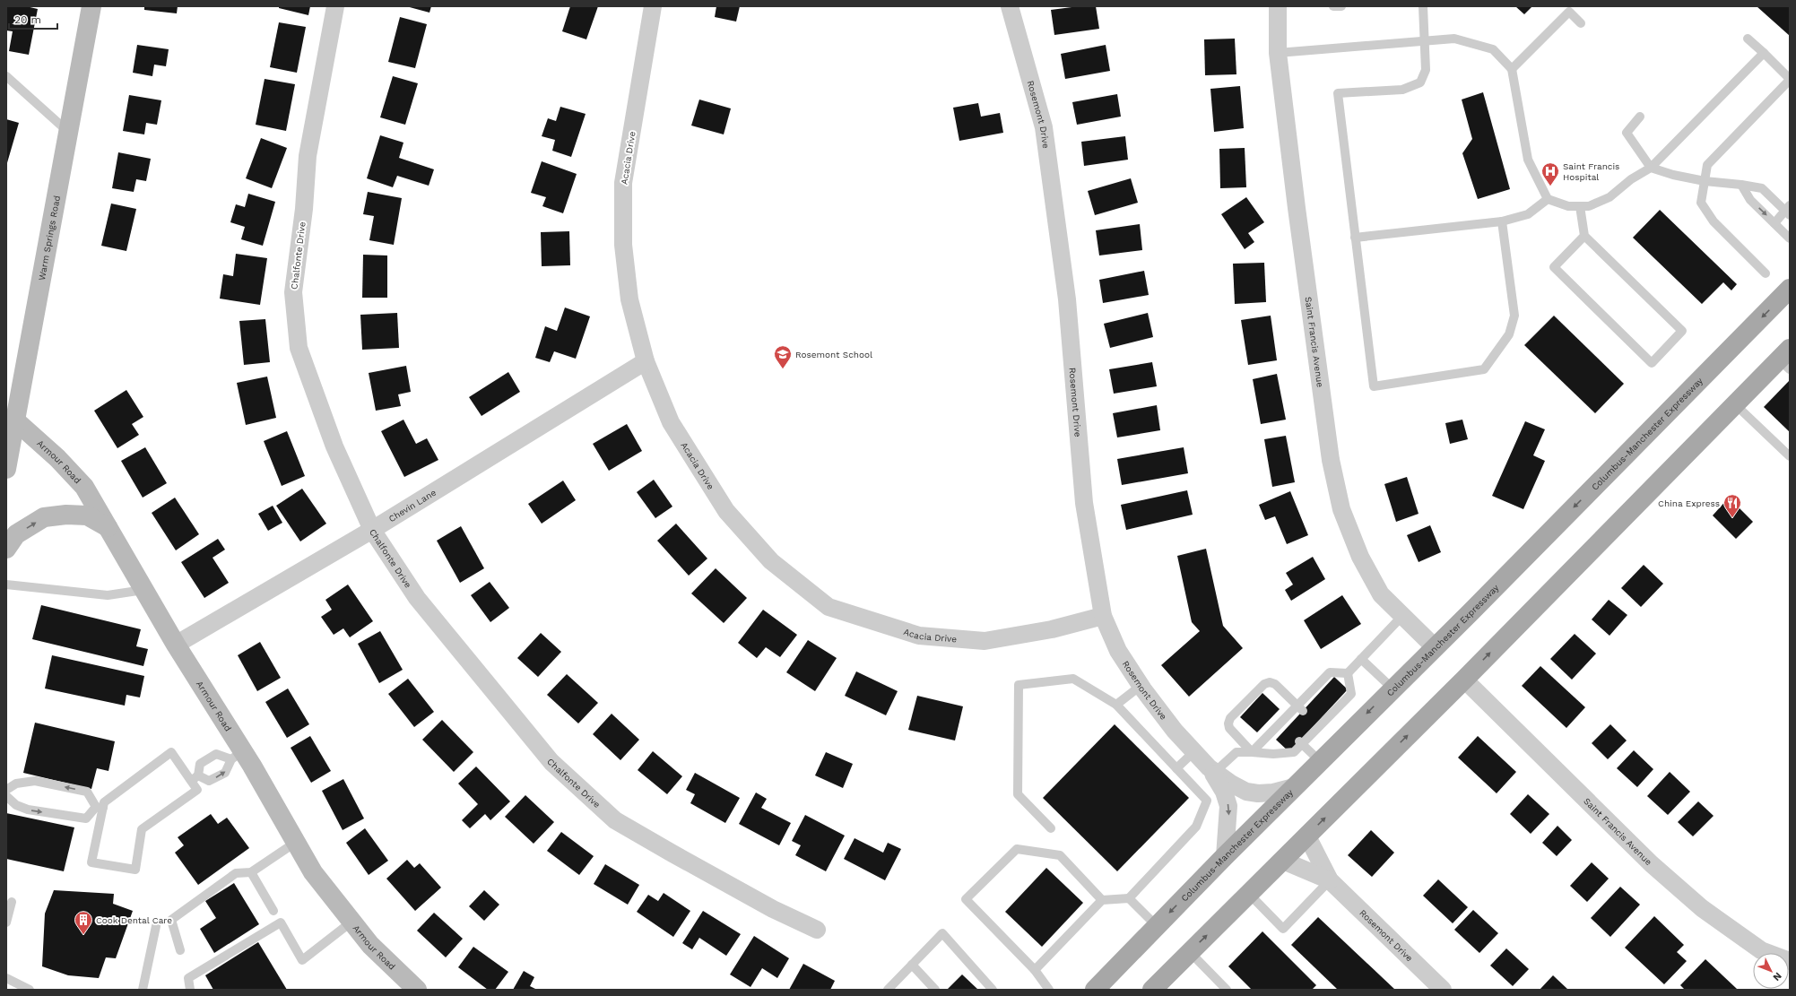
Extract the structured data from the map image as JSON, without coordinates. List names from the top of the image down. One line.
{"streets":{"main road":["Columbus-Manchester Expressway"],"street":["Rosemont Drive","Acacia Drive","Warm Springs Road","Chalfonte Drive","Saint Francis Avenue","Armour Road","Chevin Lane"]},"crossings":[["Rosemont Drive","Acacia Drive"],["Rosemont Drive","Columbus-Manchester Expressway"],["Acacia Drive","Chevin Lane"],["Warm Springs Road","Armour Road"],["Chalfonte Drive","Chevin Lane"],["Saint Francis Avenue","Columbus-Manchester Expressway"],["Armour Road","Chevin Lane"]],"places":{"hospital":["Saint Francis Hospital"],"school or university":["Rosemont School"],"restaurant":["China Express"],"building":["Cook Dental Care"]},"scale_bar":"20 m","north":"bottom right"}
